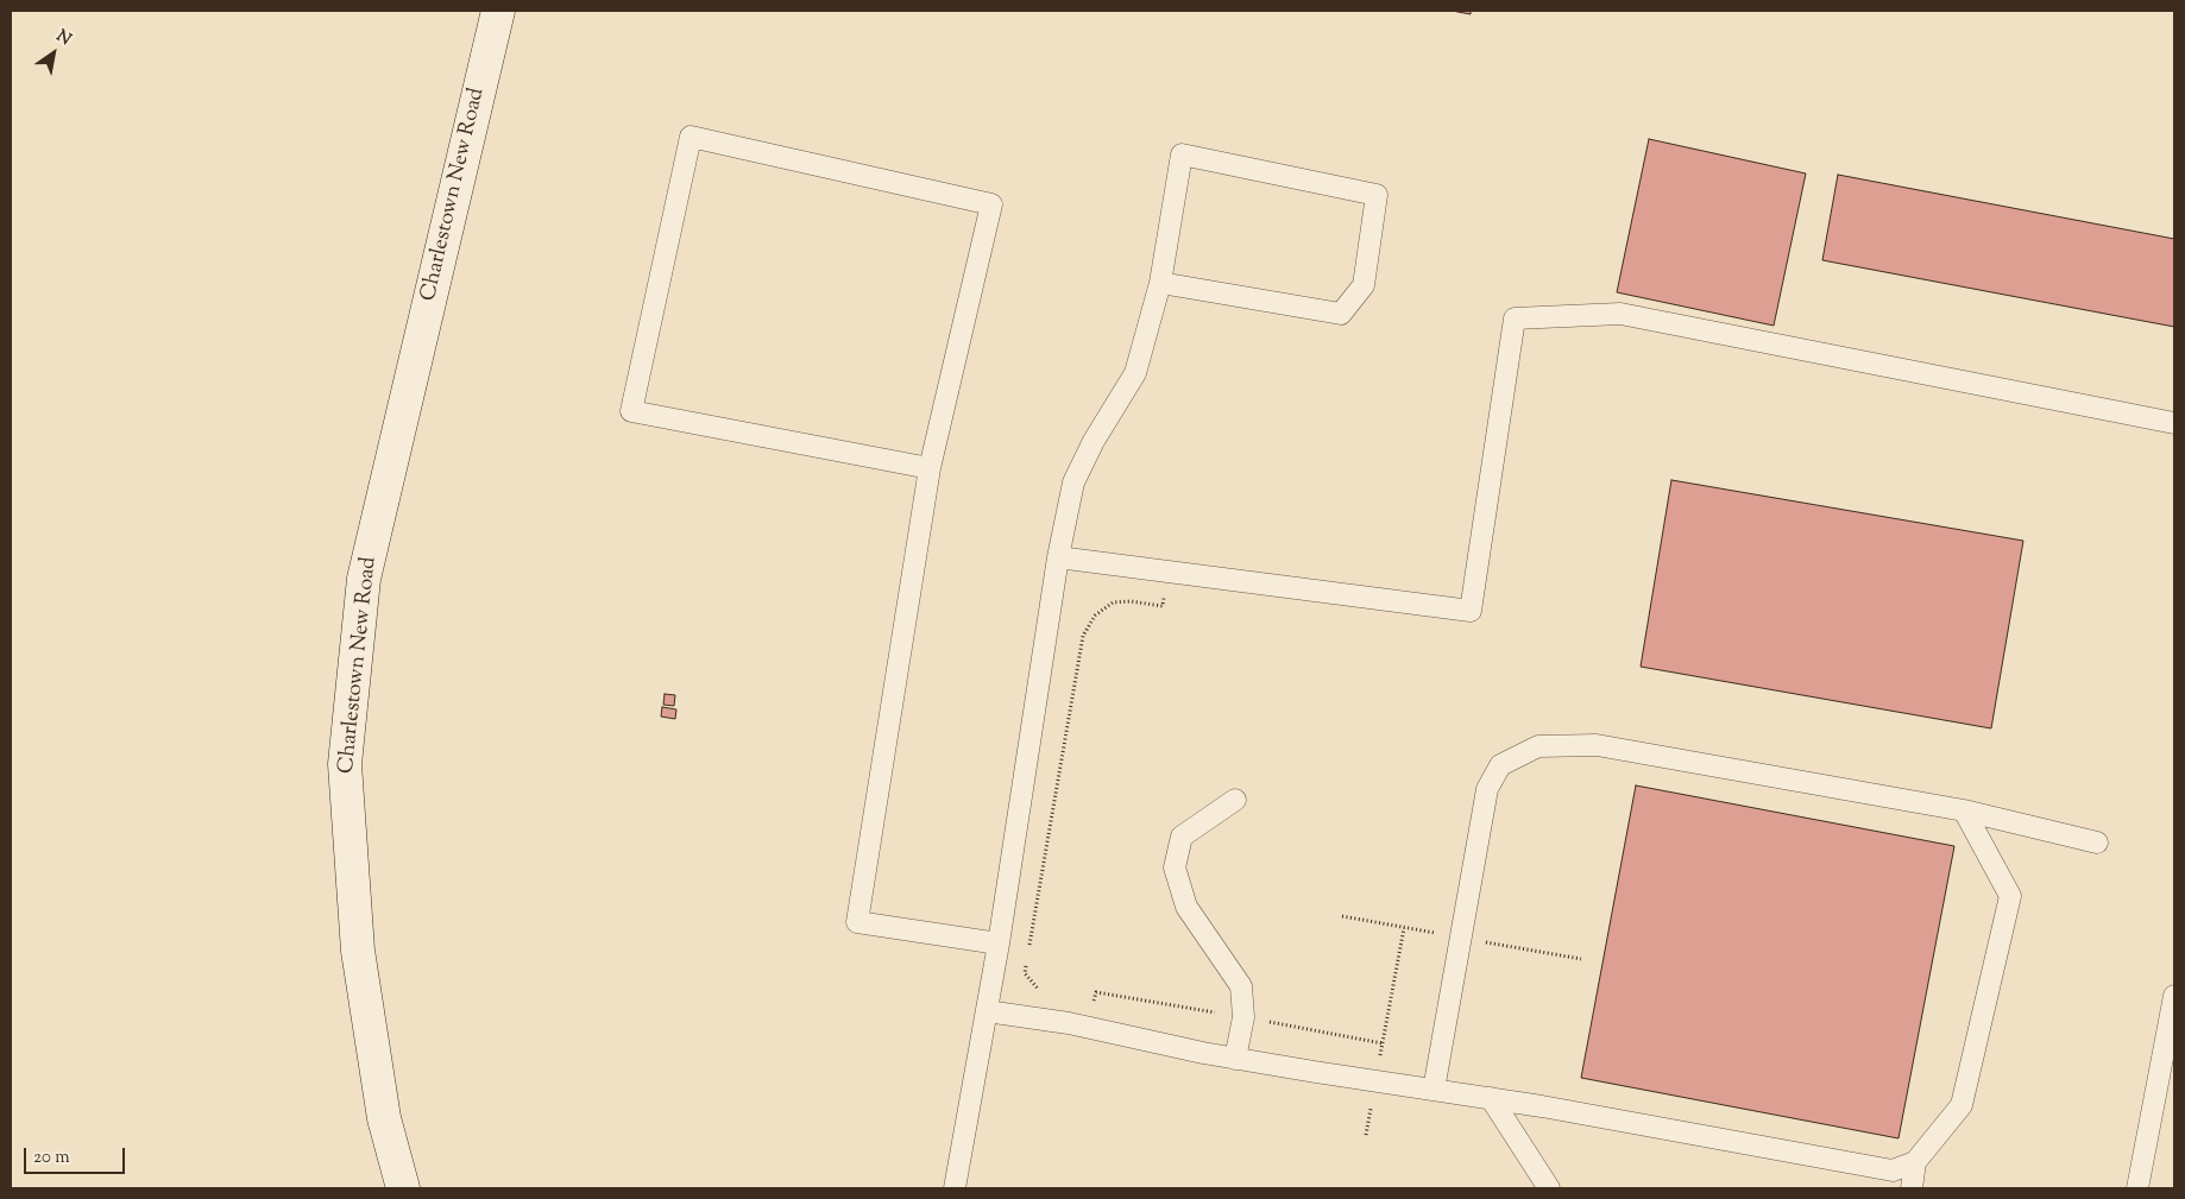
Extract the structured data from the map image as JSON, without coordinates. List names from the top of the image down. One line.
{"streets":{"main road":["Charlestown New Road"]},"scale_bar":"20 m","north":"top right"}
